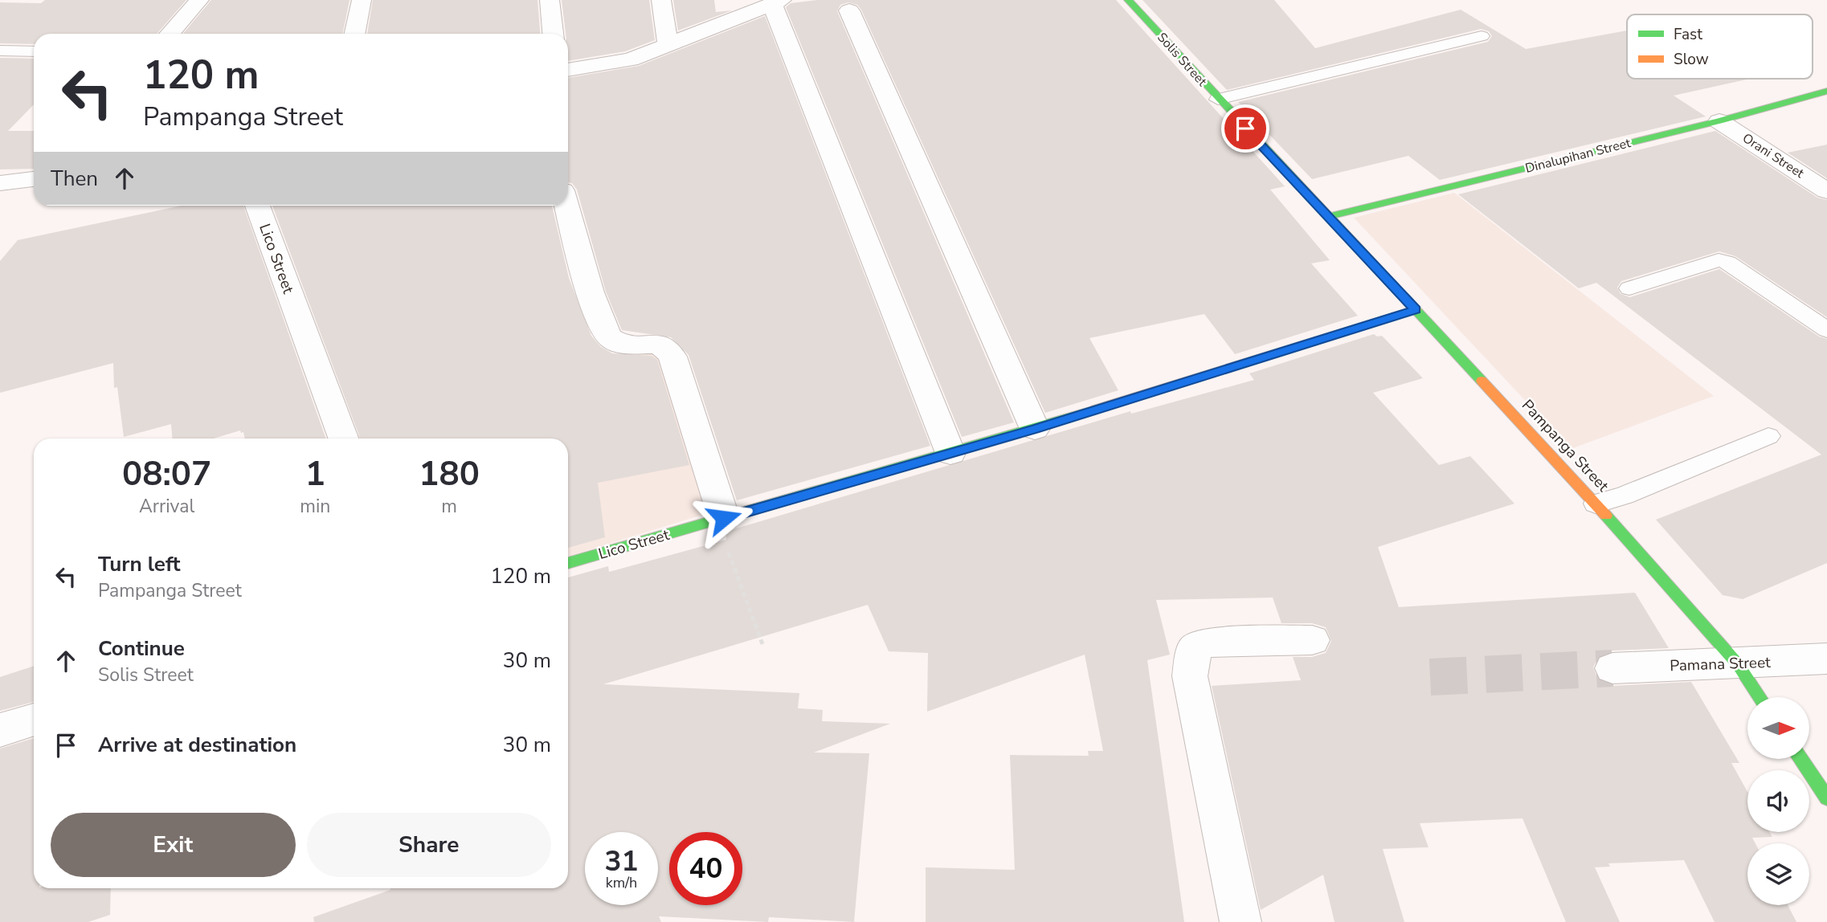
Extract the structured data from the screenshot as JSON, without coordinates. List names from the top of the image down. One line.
{"streets":{"street":["Solis Street","Dinalupihan Street","Orani Street","Lico Street","Pampanga Street","Pamana Street"]},"crossings":[["Solis Street","Dinalupihan Street"],["Solis Street","Pampanga Street"],["Dinalupihan Street","Orani Street"],["Dinalupihan Street","Pampanga Street"],["Lico Street","Pampanga Street"],["Pampanga Street","Pamana Street"]],"legend":["Fast","Slow"],"north":"right","page":{"turn":["120 m","Pampanga Street"],"then":"Then","eta":["08:07","Arrival","1","min","180","m"],"list":[{"name":"Turn left","note":"Pampanga Street","value":"120 m"},{"name":"Continue","note":"Solis Street","value":"30 m"},{"name":"Arrive at destination","value":"30 m"}],"buttons":["Exit","Share"],"speed":"31 km/h","limit":"40"}}
